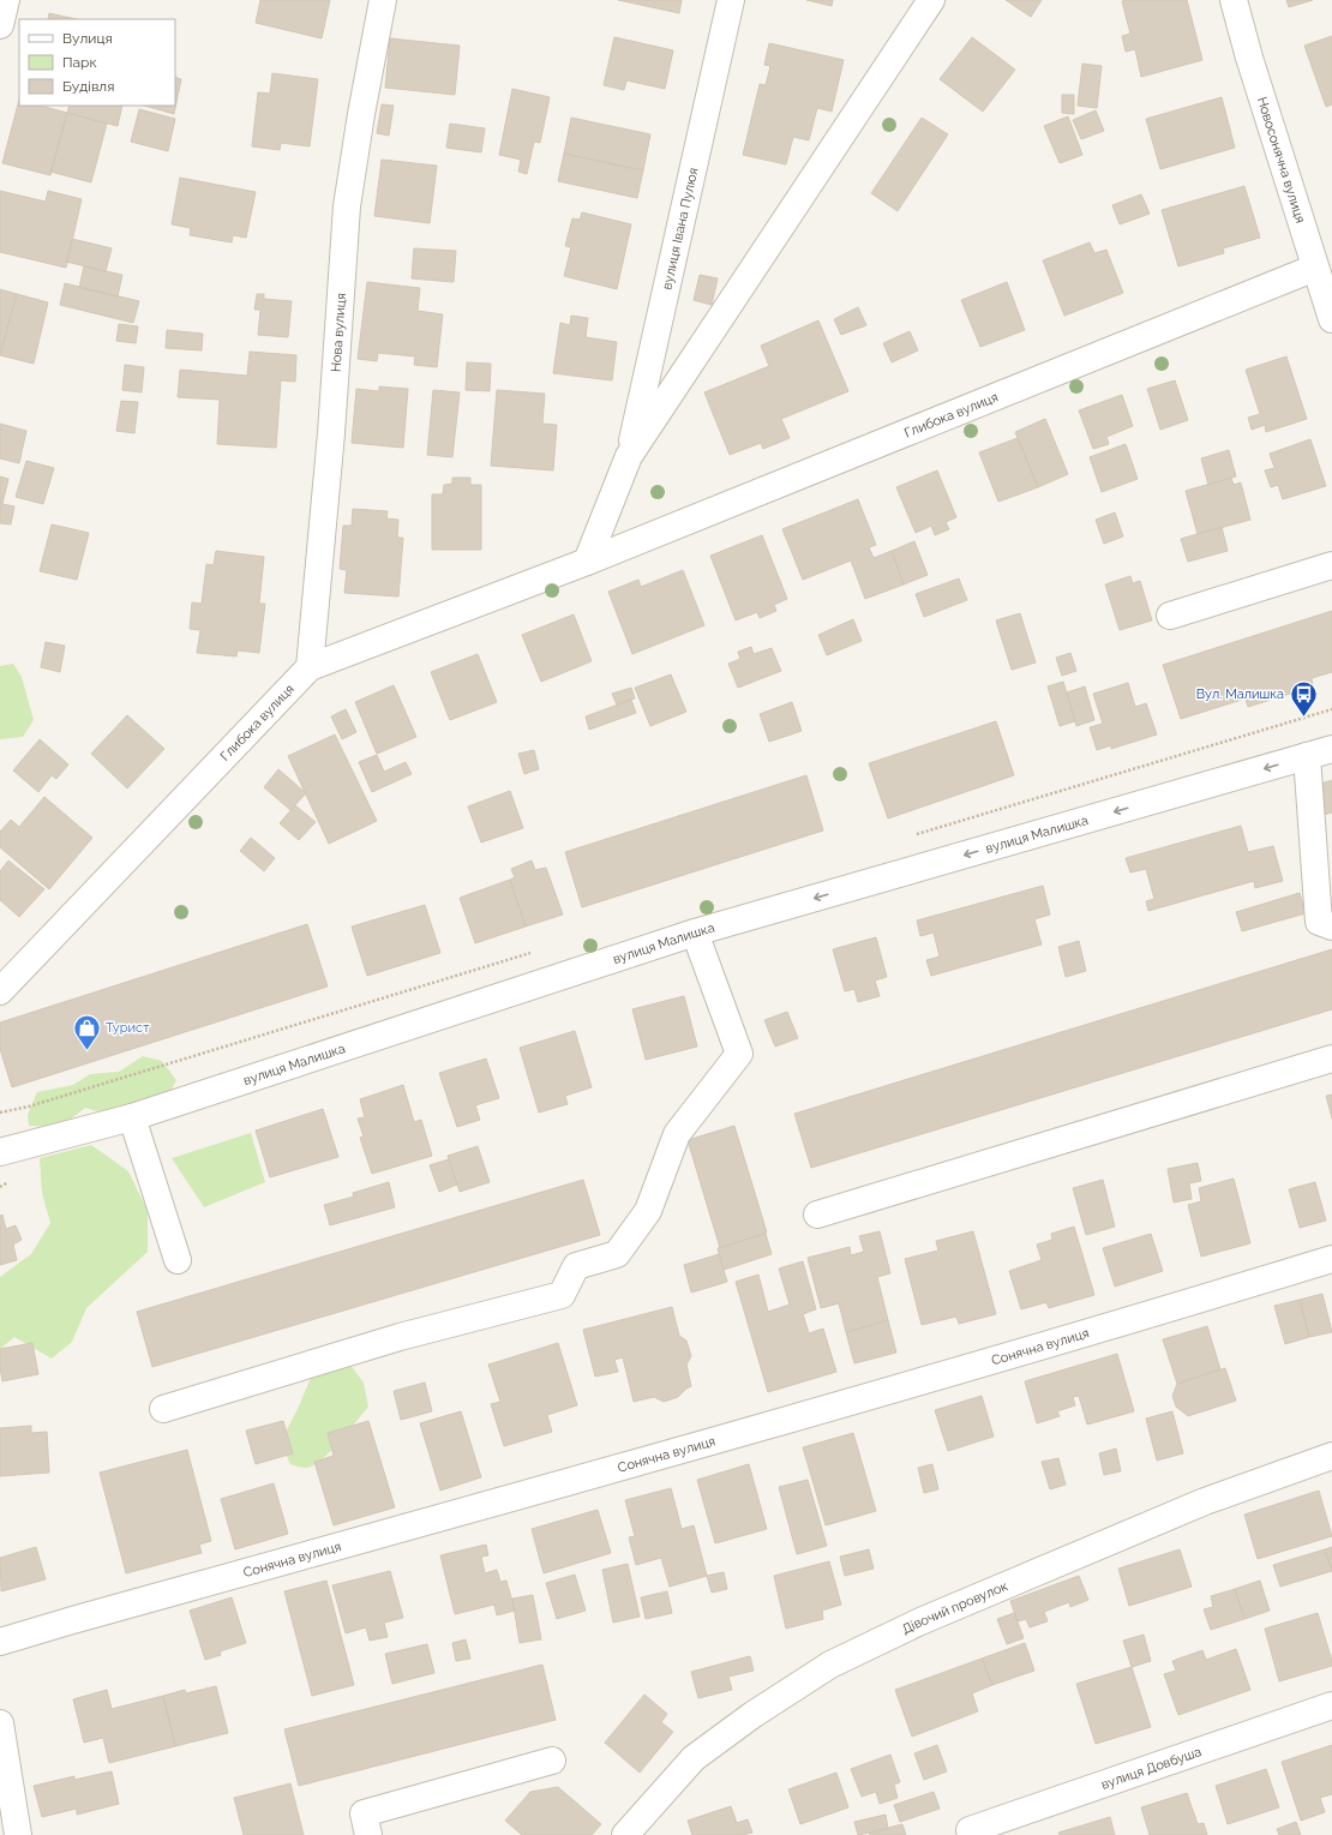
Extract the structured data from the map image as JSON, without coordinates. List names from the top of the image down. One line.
{"streets":{"street":["Новосонячна вулиця","вулиця Івана Пулюя","Нова вулиця","Глибока вулиця","вулиця Малишка","Сонячна вулиця","Дівочий провулок","вулиця Довбуша"]},"crossings":[["Новосонячна вулиця","Глибока вулиця"],["Нова вулиця","Глибока вулиця"]],"one_way":["вулиця Малишка"],"places":{"bus stop":["Вул. Малишка"],"shop":["Турист"]},"legend":["Вулиця","Парк","Будівля"]}
